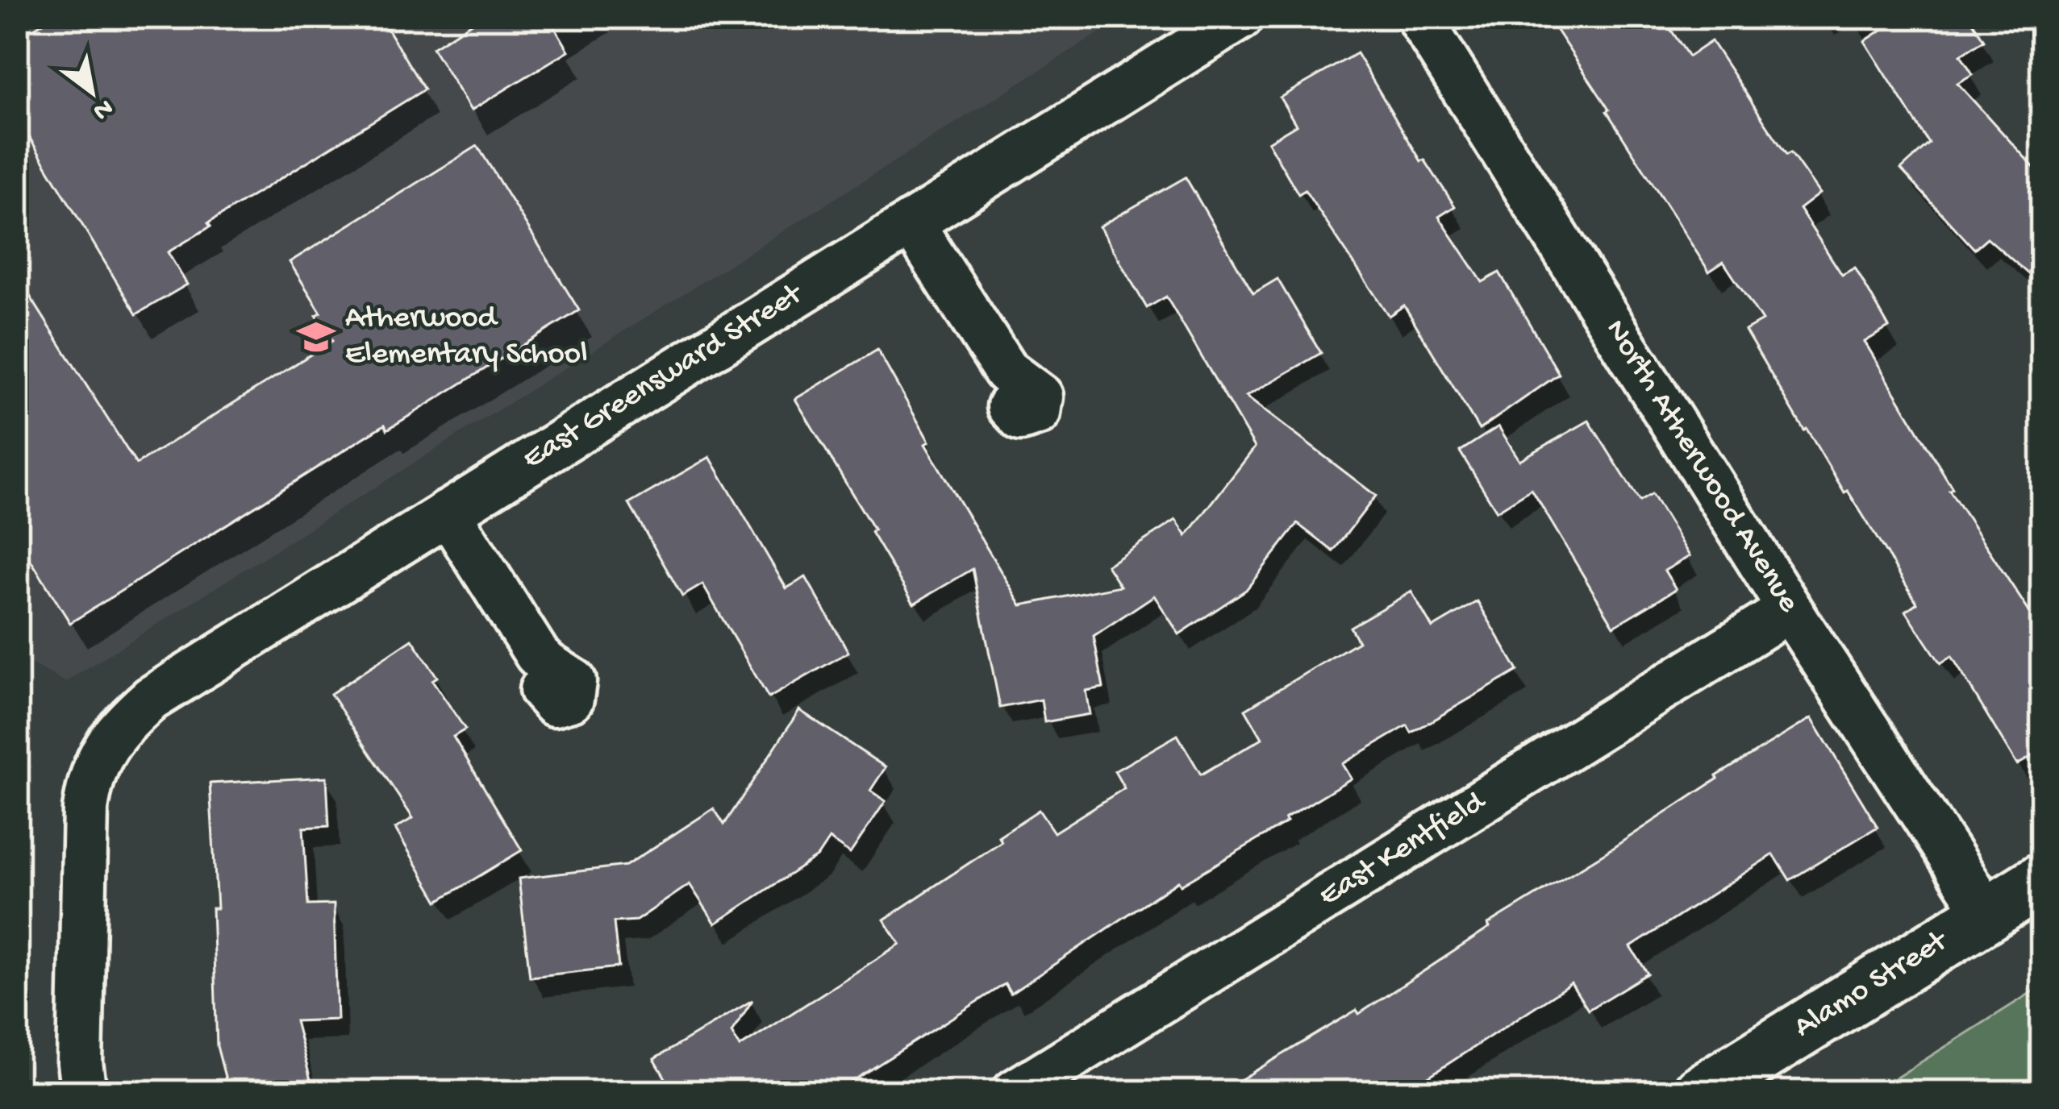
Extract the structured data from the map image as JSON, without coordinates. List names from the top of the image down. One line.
{"streets":{"main road":["Alamo Street"],"street":["East Greensward Street","North Atherwood Avenue","East Kentfield"]},"crossings":[["North Atherwood Avenue","East Kentfield"],["North Atherwood Avenue","Alamo Street"]],"places":{"school or university":["Atherwood Elementary School"]},"north":"bottom right"}
